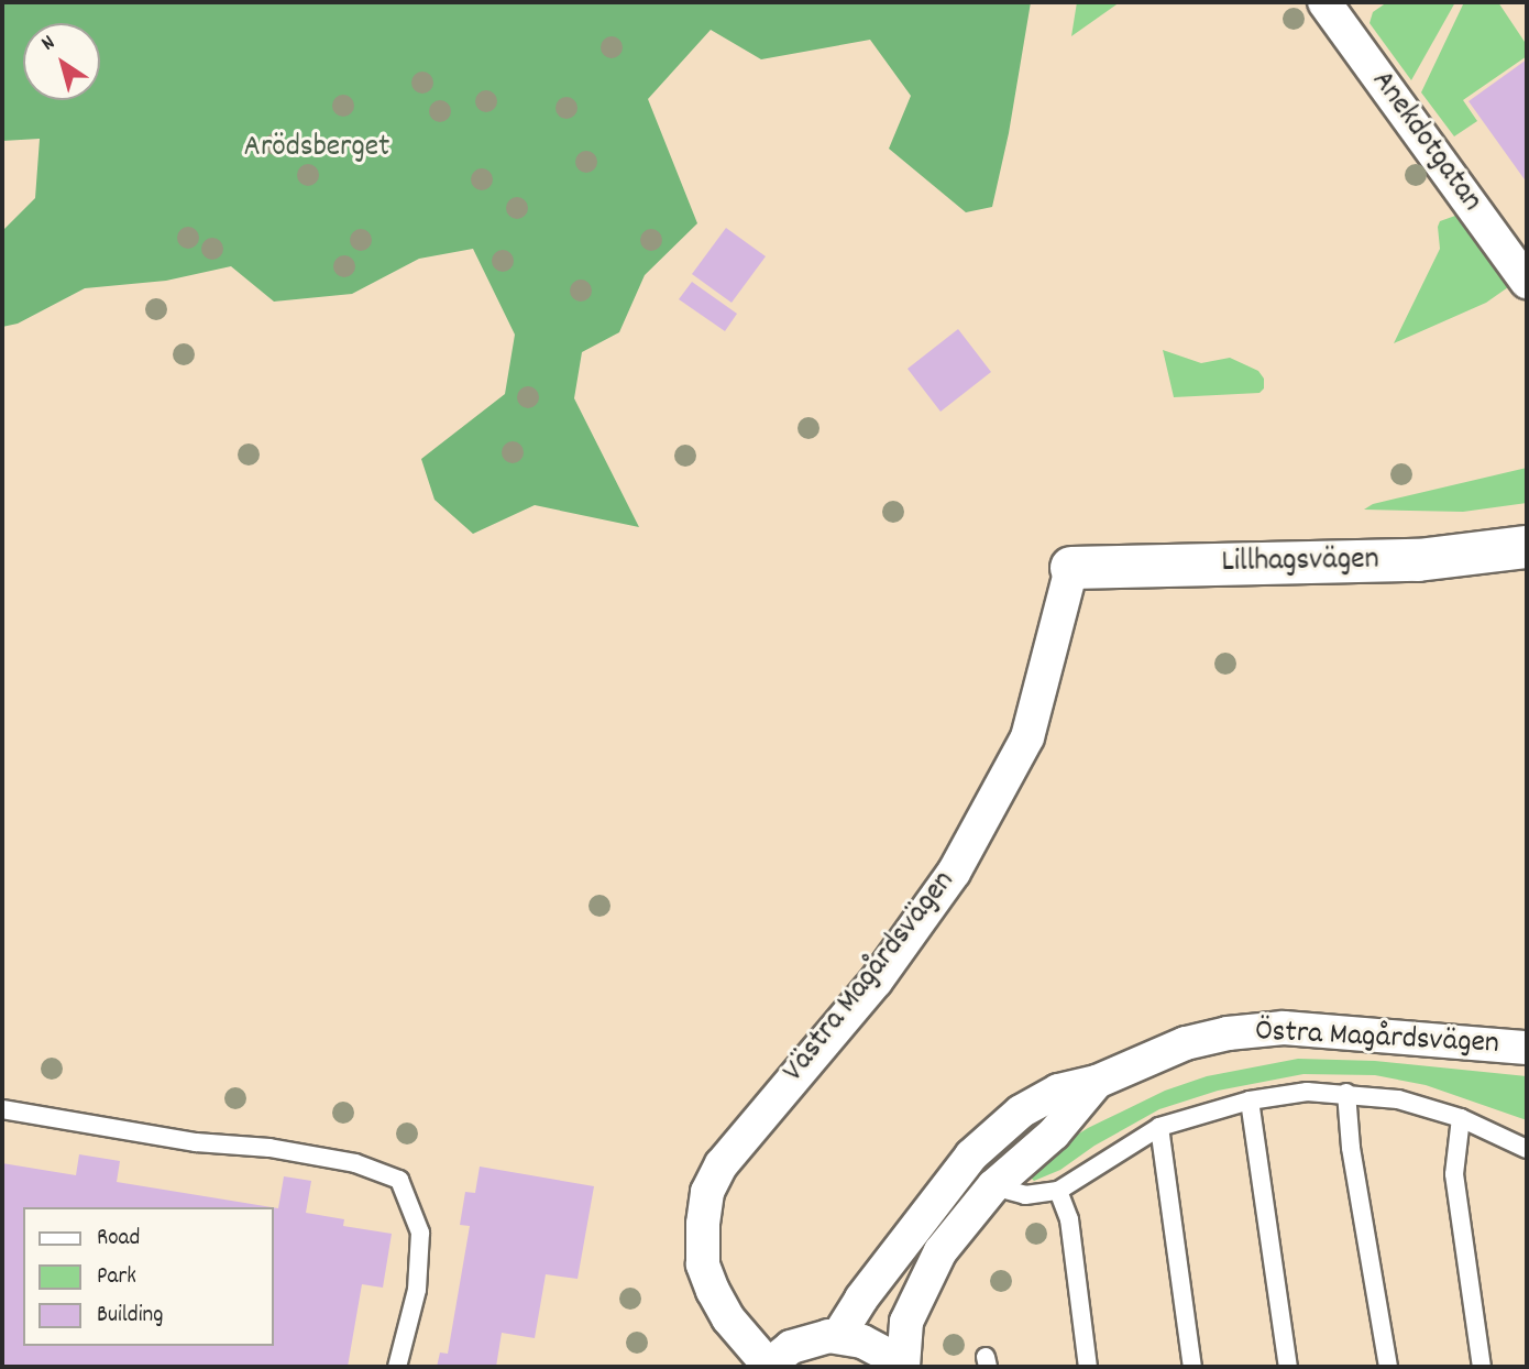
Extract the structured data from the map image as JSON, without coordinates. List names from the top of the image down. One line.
{"streets":{"main road":["Lillhagsvägen"],"street":["Anekdotgatan","Västra Magårdsvägen","Östra Magårdsvägen"]},"crossings":[["Lillhagsvägen","Västra Magårdsvägen"]],"parks":["Arödsberget"],"legend":["Road","Park","Building"],"north":"top left"}
